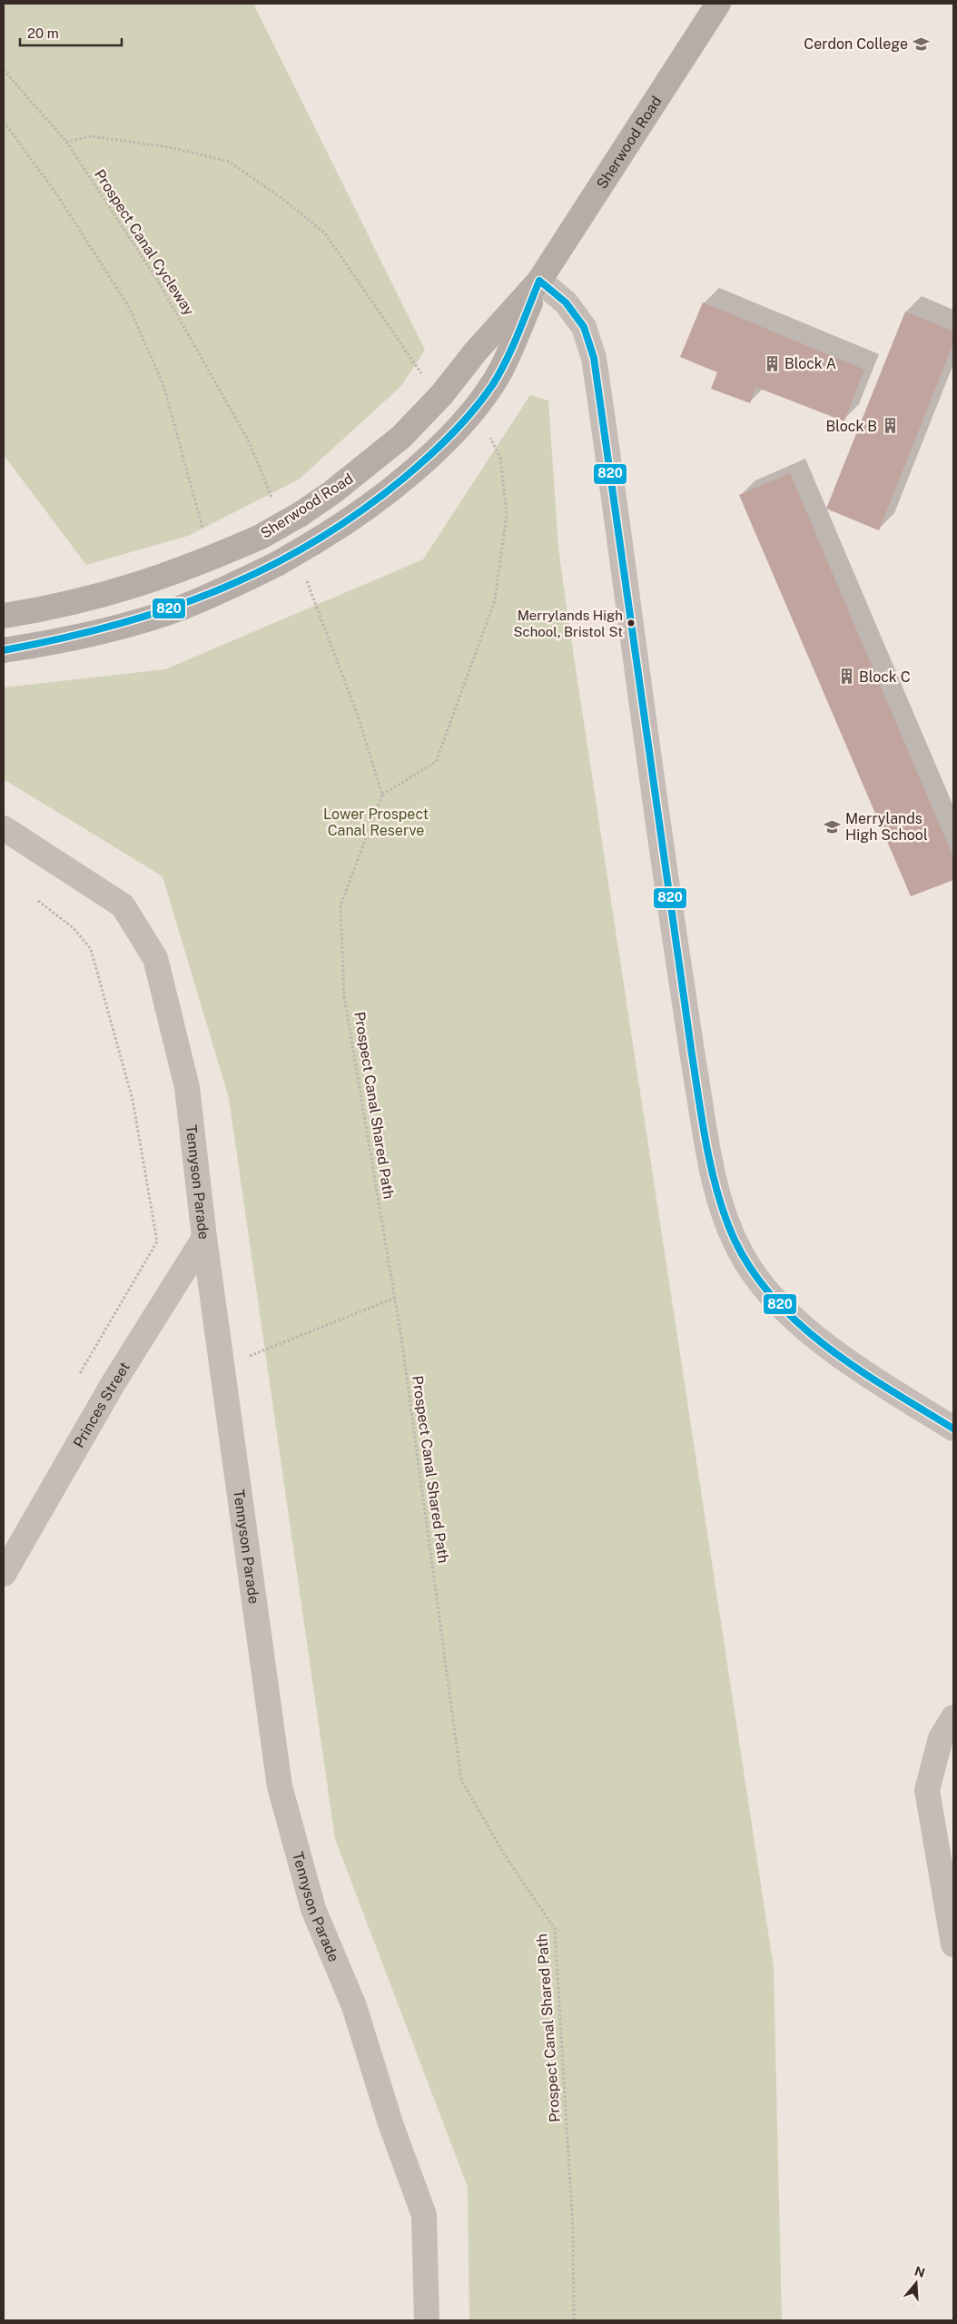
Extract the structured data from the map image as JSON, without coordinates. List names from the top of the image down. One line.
{"streets":{"main road":["Sherwood Road"],"street":["Tennyson Parade","Princes Street"],"path":["Prospect Canal Cycleway","Prospect Canal Shared Path"]},"crossings":[["Tennyson Parade","Princes Street"]],"parks":["Lower Prospect Canal Reserve"],"places":{"school or university":["Cerdon College","Merrylands High School"],"building":["Block A","Block B","Block C"],"other":["Merrylands High School, Bristol St"]},"lines":["transit line 820"],"scale_bar":"20 m","north":"top"}
